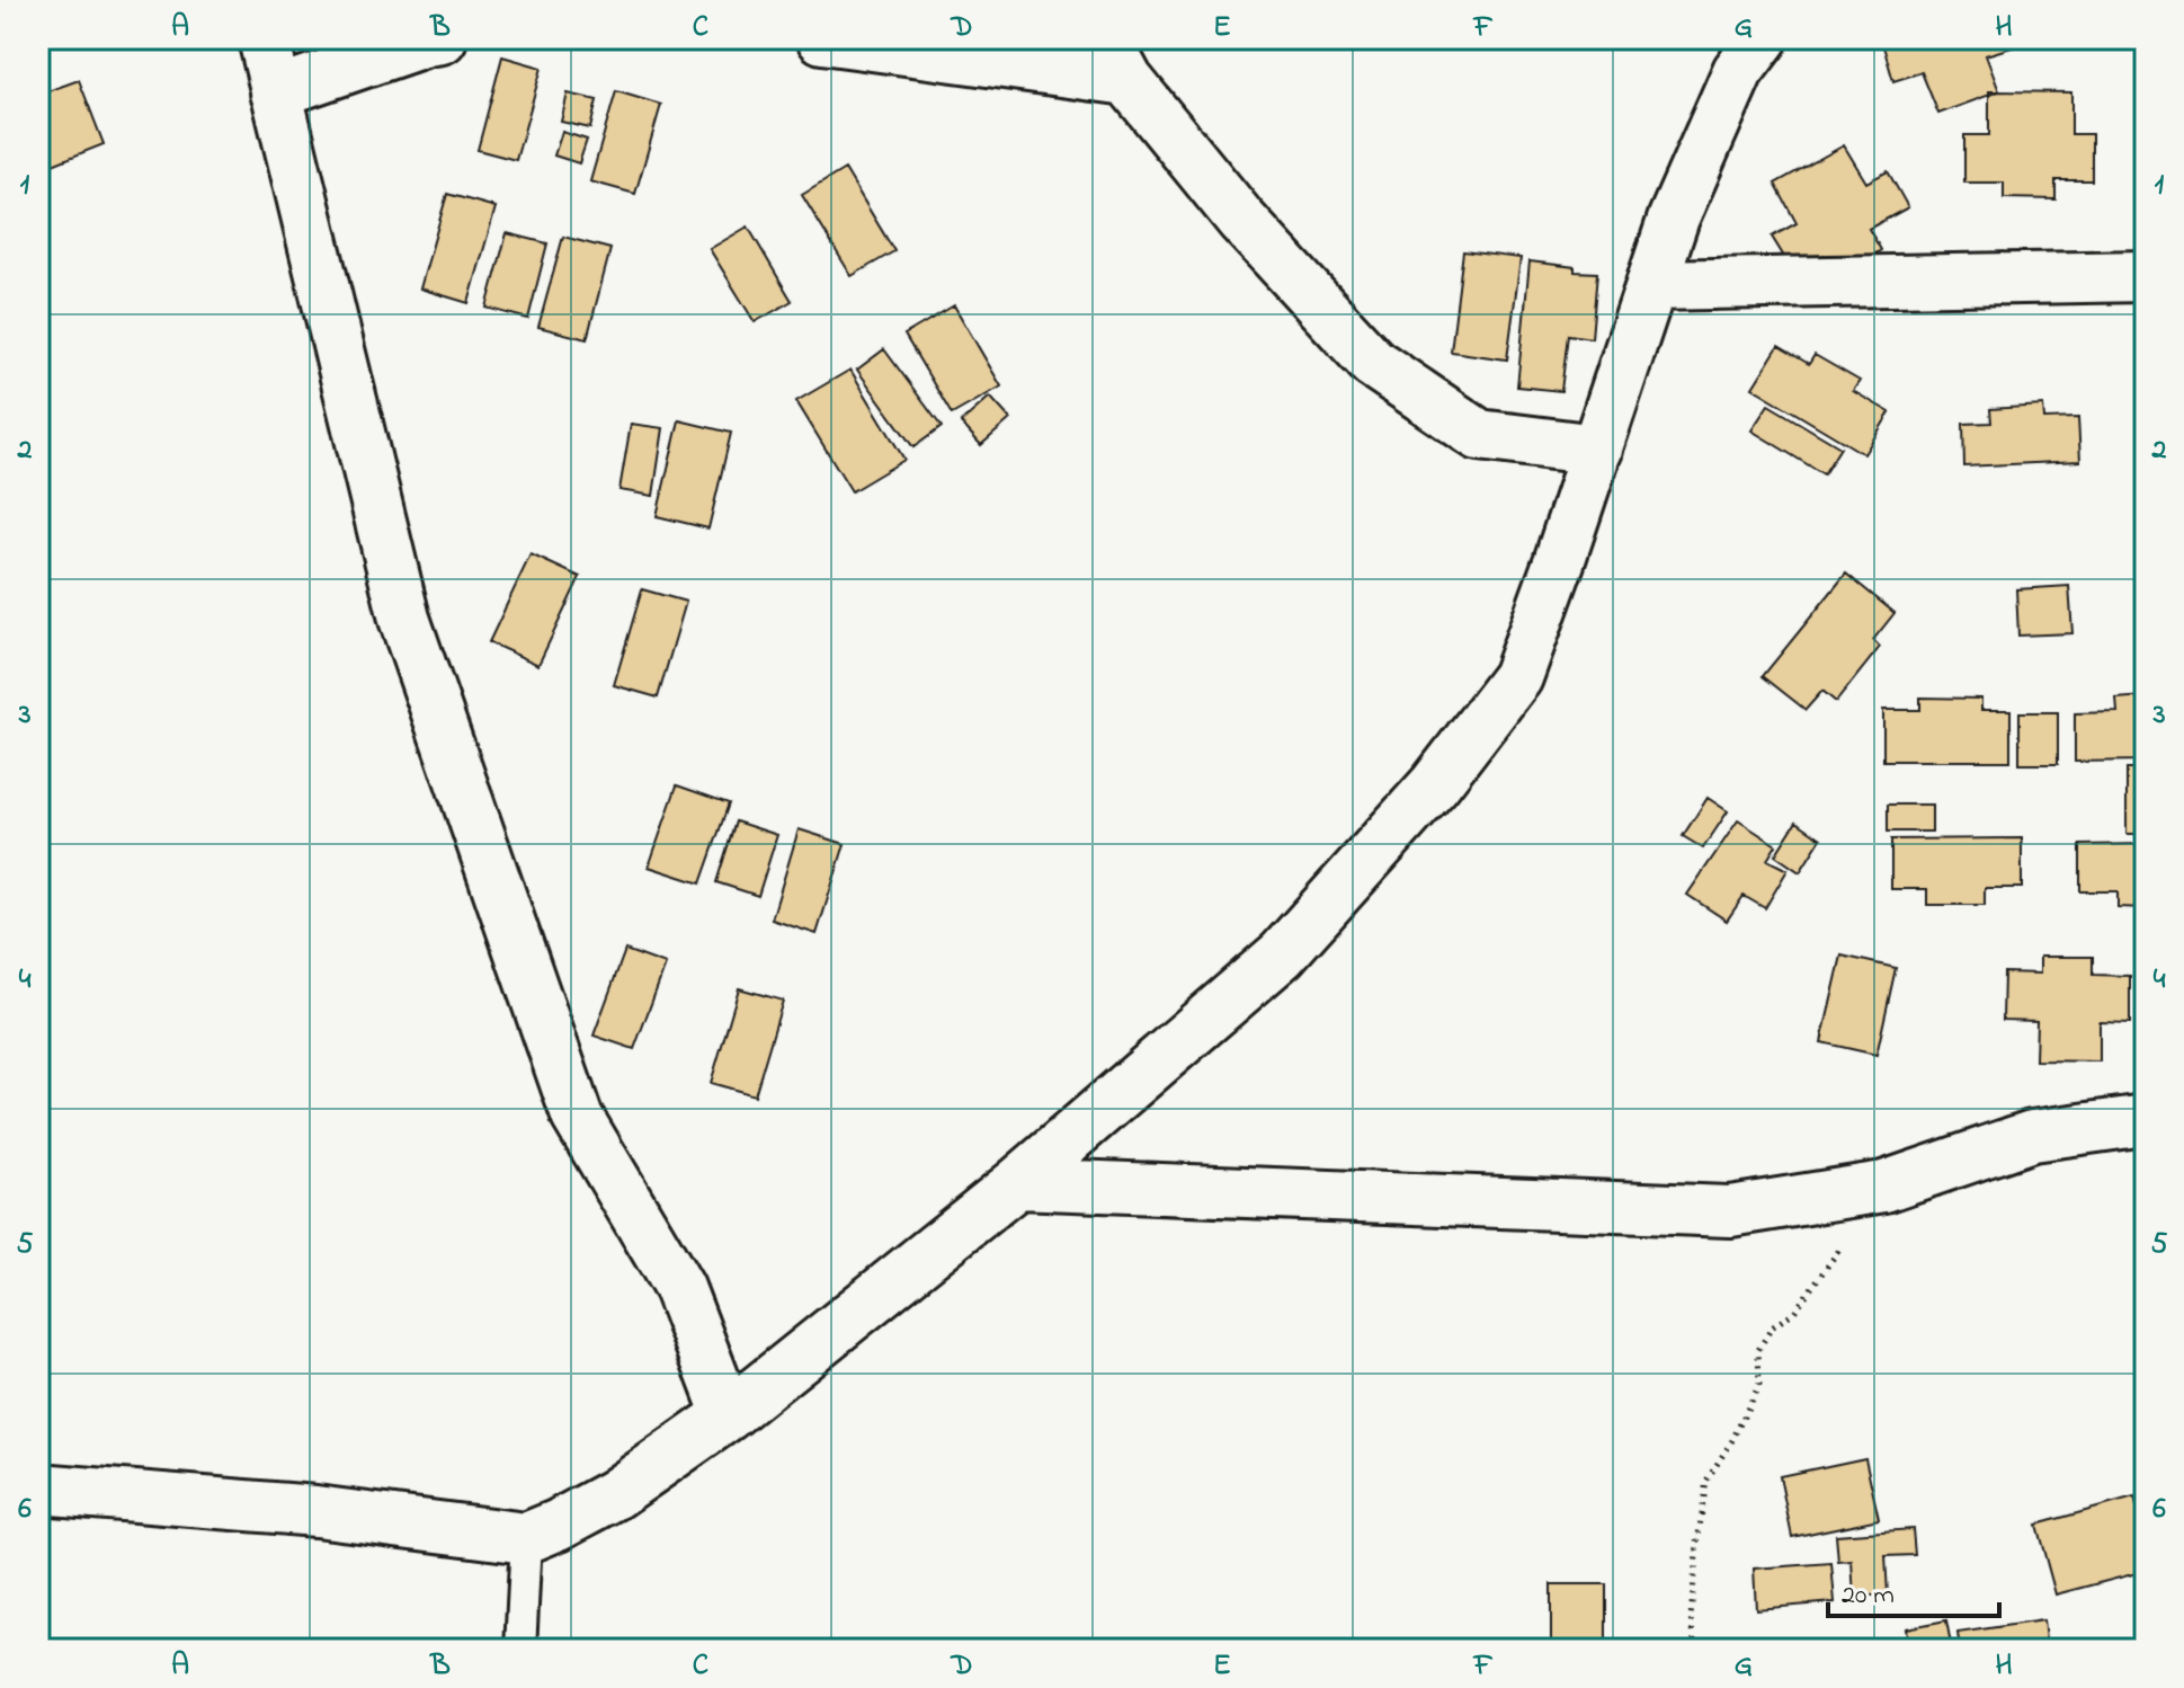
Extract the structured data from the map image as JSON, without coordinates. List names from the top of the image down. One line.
{"scale_bar":"20 m","grid":{"columns":["A","B","C","D","E","F","G","H"],"rows":["1","2","3","4","5","6"]}}
